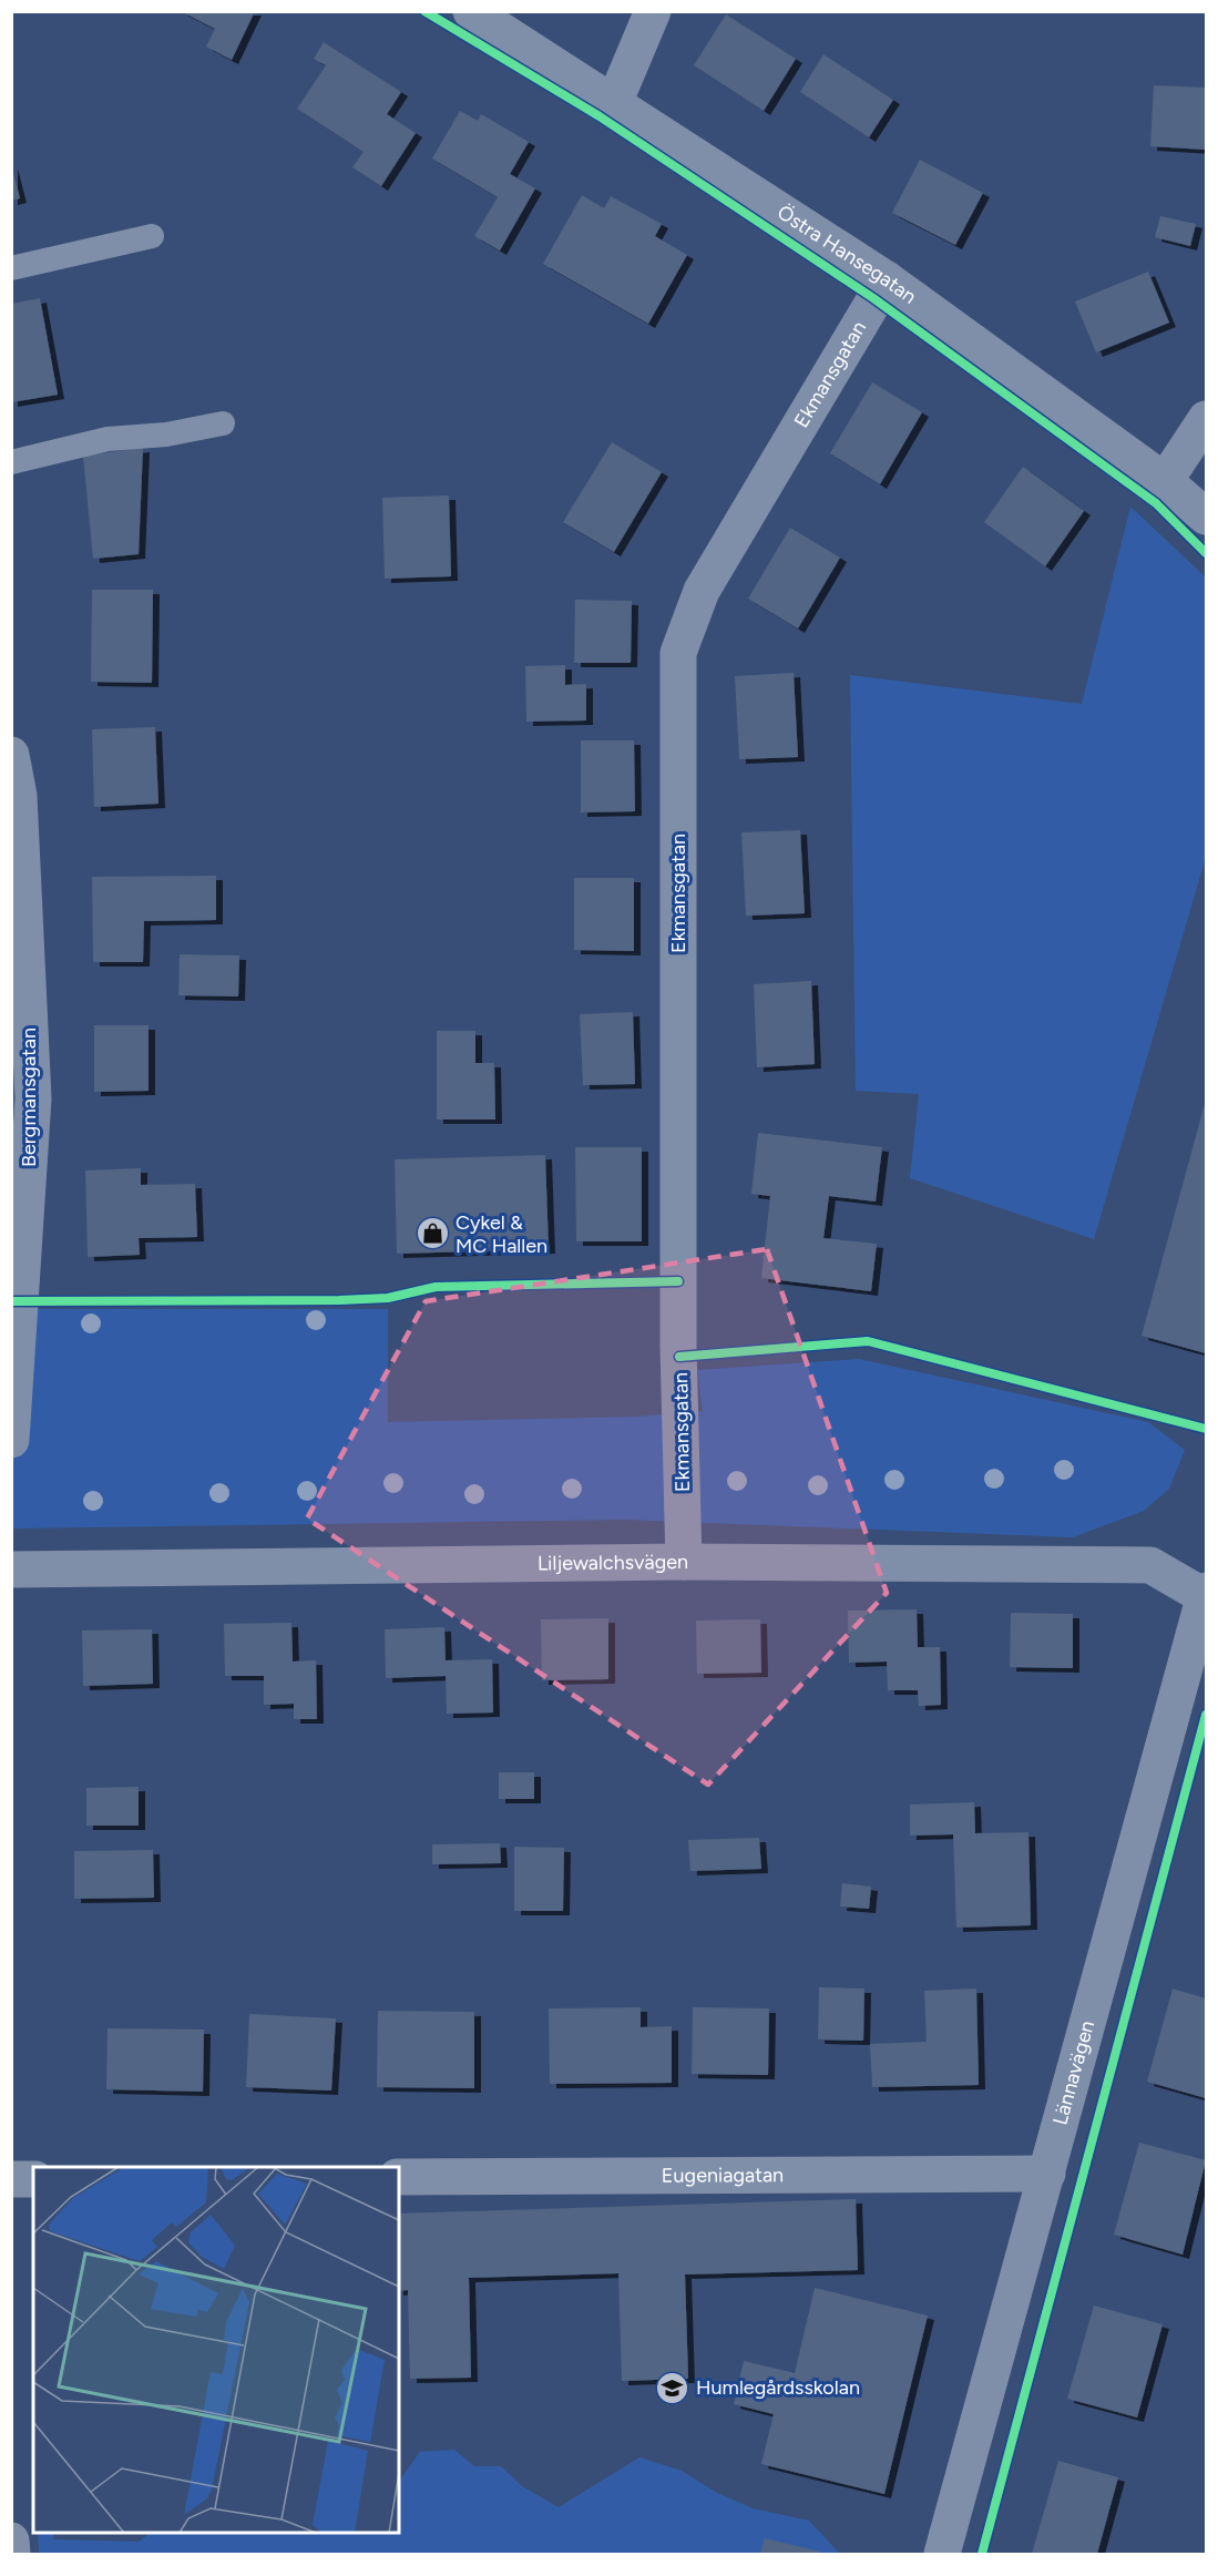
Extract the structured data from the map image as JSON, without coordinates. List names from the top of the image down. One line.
{"streets":{"street":["Östra Hansegatan","Ekmansgatan","Bergmansgatan","Liljewalchsvägen","Lännavägen","Eugeniagatan"]},"crossings":[["Östra Hansegatan","Ekmansgatan"],["Ekmansgatan","Liljewalchsvägen"],["Liljewalchsvägen","Lännavägen"],["Lännavägen","Eugeniagatan"]],"places":{"shop":["Cykel & MC Hallen"],"school or university":["Humlegårdsskolan"]}}
